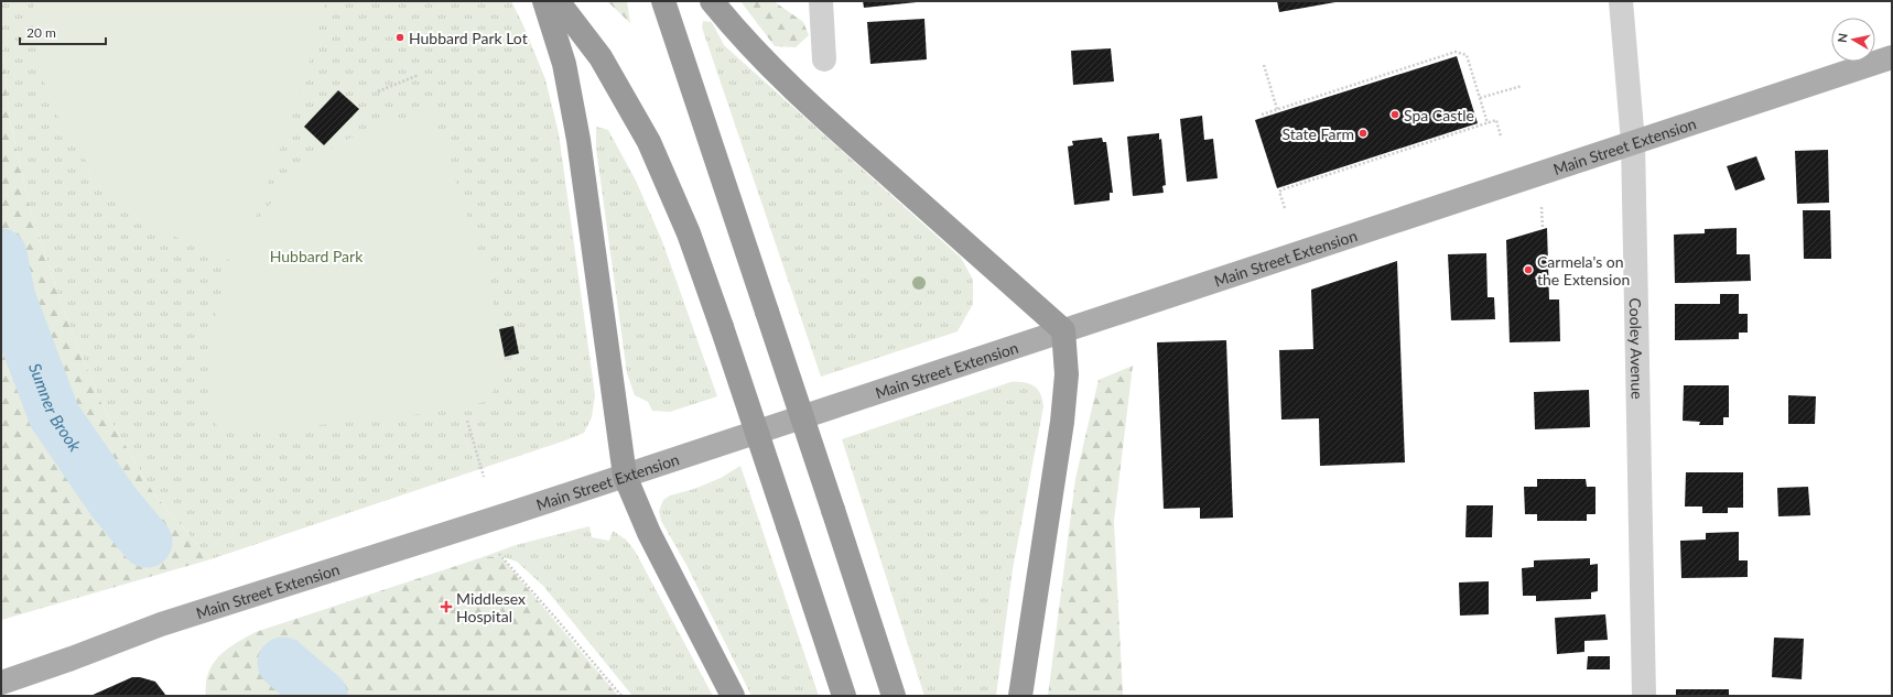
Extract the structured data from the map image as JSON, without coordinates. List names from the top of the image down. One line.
{"streets":{"main road":["Main Street Extension"],"street":["Cooley Avenue"]},"crossings":[["Main Street Extension","Cooley Avenue"]],"water":["Sumner Brook"],"parks":["Hubbard Park"],"places":{"other":["Hubbard Park Lot","Spa Castle","State Farm","Carmela's on the Extension"],"health":["Middlesex Hospital"]},"scale_bar":"20 m","north":"left"}
